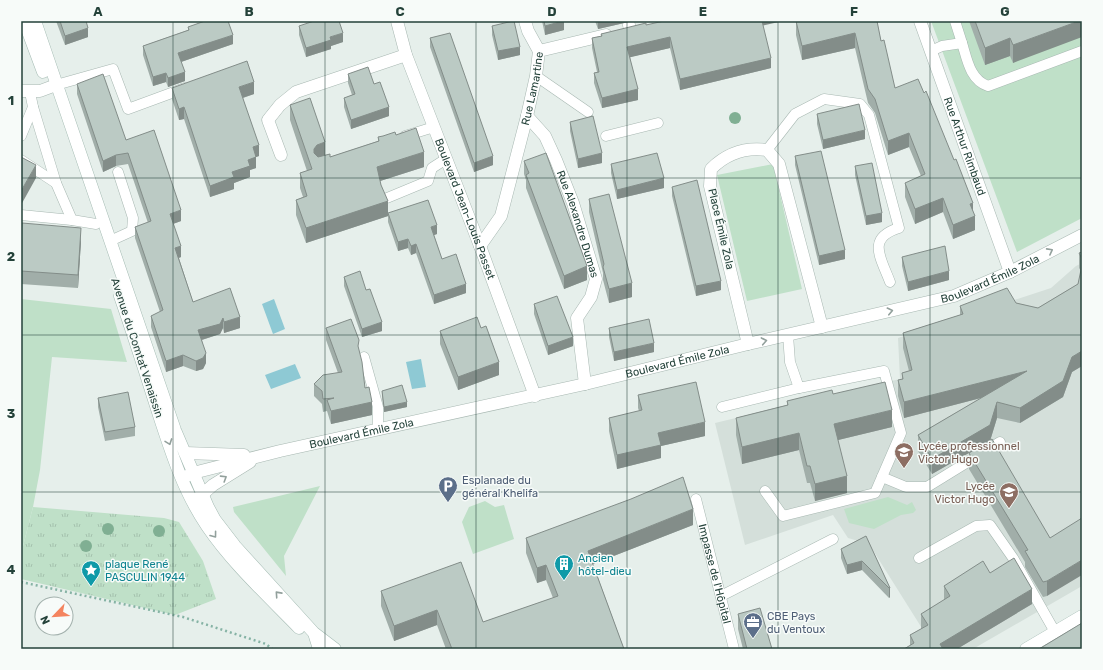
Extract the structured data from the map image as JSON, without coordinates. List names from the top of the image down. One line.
{"streets":{"street":["Rue Lamartine","Rue Arthur Rimbaud","Boulevard Jean-Louis Passet","Rue Alexandre Dumas","Place Émile Zola","Boulevard Émile Zola","Avenue du Comtat Venaissin"],"lane":["Impasse de l'Hôpital"]},"crossings":[["Rue Lamartine","Boulevard Jean-Louis Passet"],["Rue Lamartine","Rue Alexandre Dumas"],["Rue Arthur Rimbaud","Boulevard Émile Zola"],["Boulevard Jean-Louis Passet","Boulevard Émile Zola"],["Rue Alexandre Dumas","Boulevard Émile Zola"],["Place Émile Zola","Boulevard Émile Zola"],["Boulevard Émile Zola","Avenue du Comtat Venaissin"]],"places":{"school or university":["Lycée professionnel Victor Hugo","Lycée Victor Hugo"],"parking":["Esplanade du général Khelifa"],"building":["Ancien hôtel-dieu"],"place":["plaque René PASCULIN 1944"],"office":["CBE Pays du Ventoux"]},"north":"bottom left","grid":{"columns":["A","B","C","D","E","F","G"],"rows":["1","2","3","4"]}}
